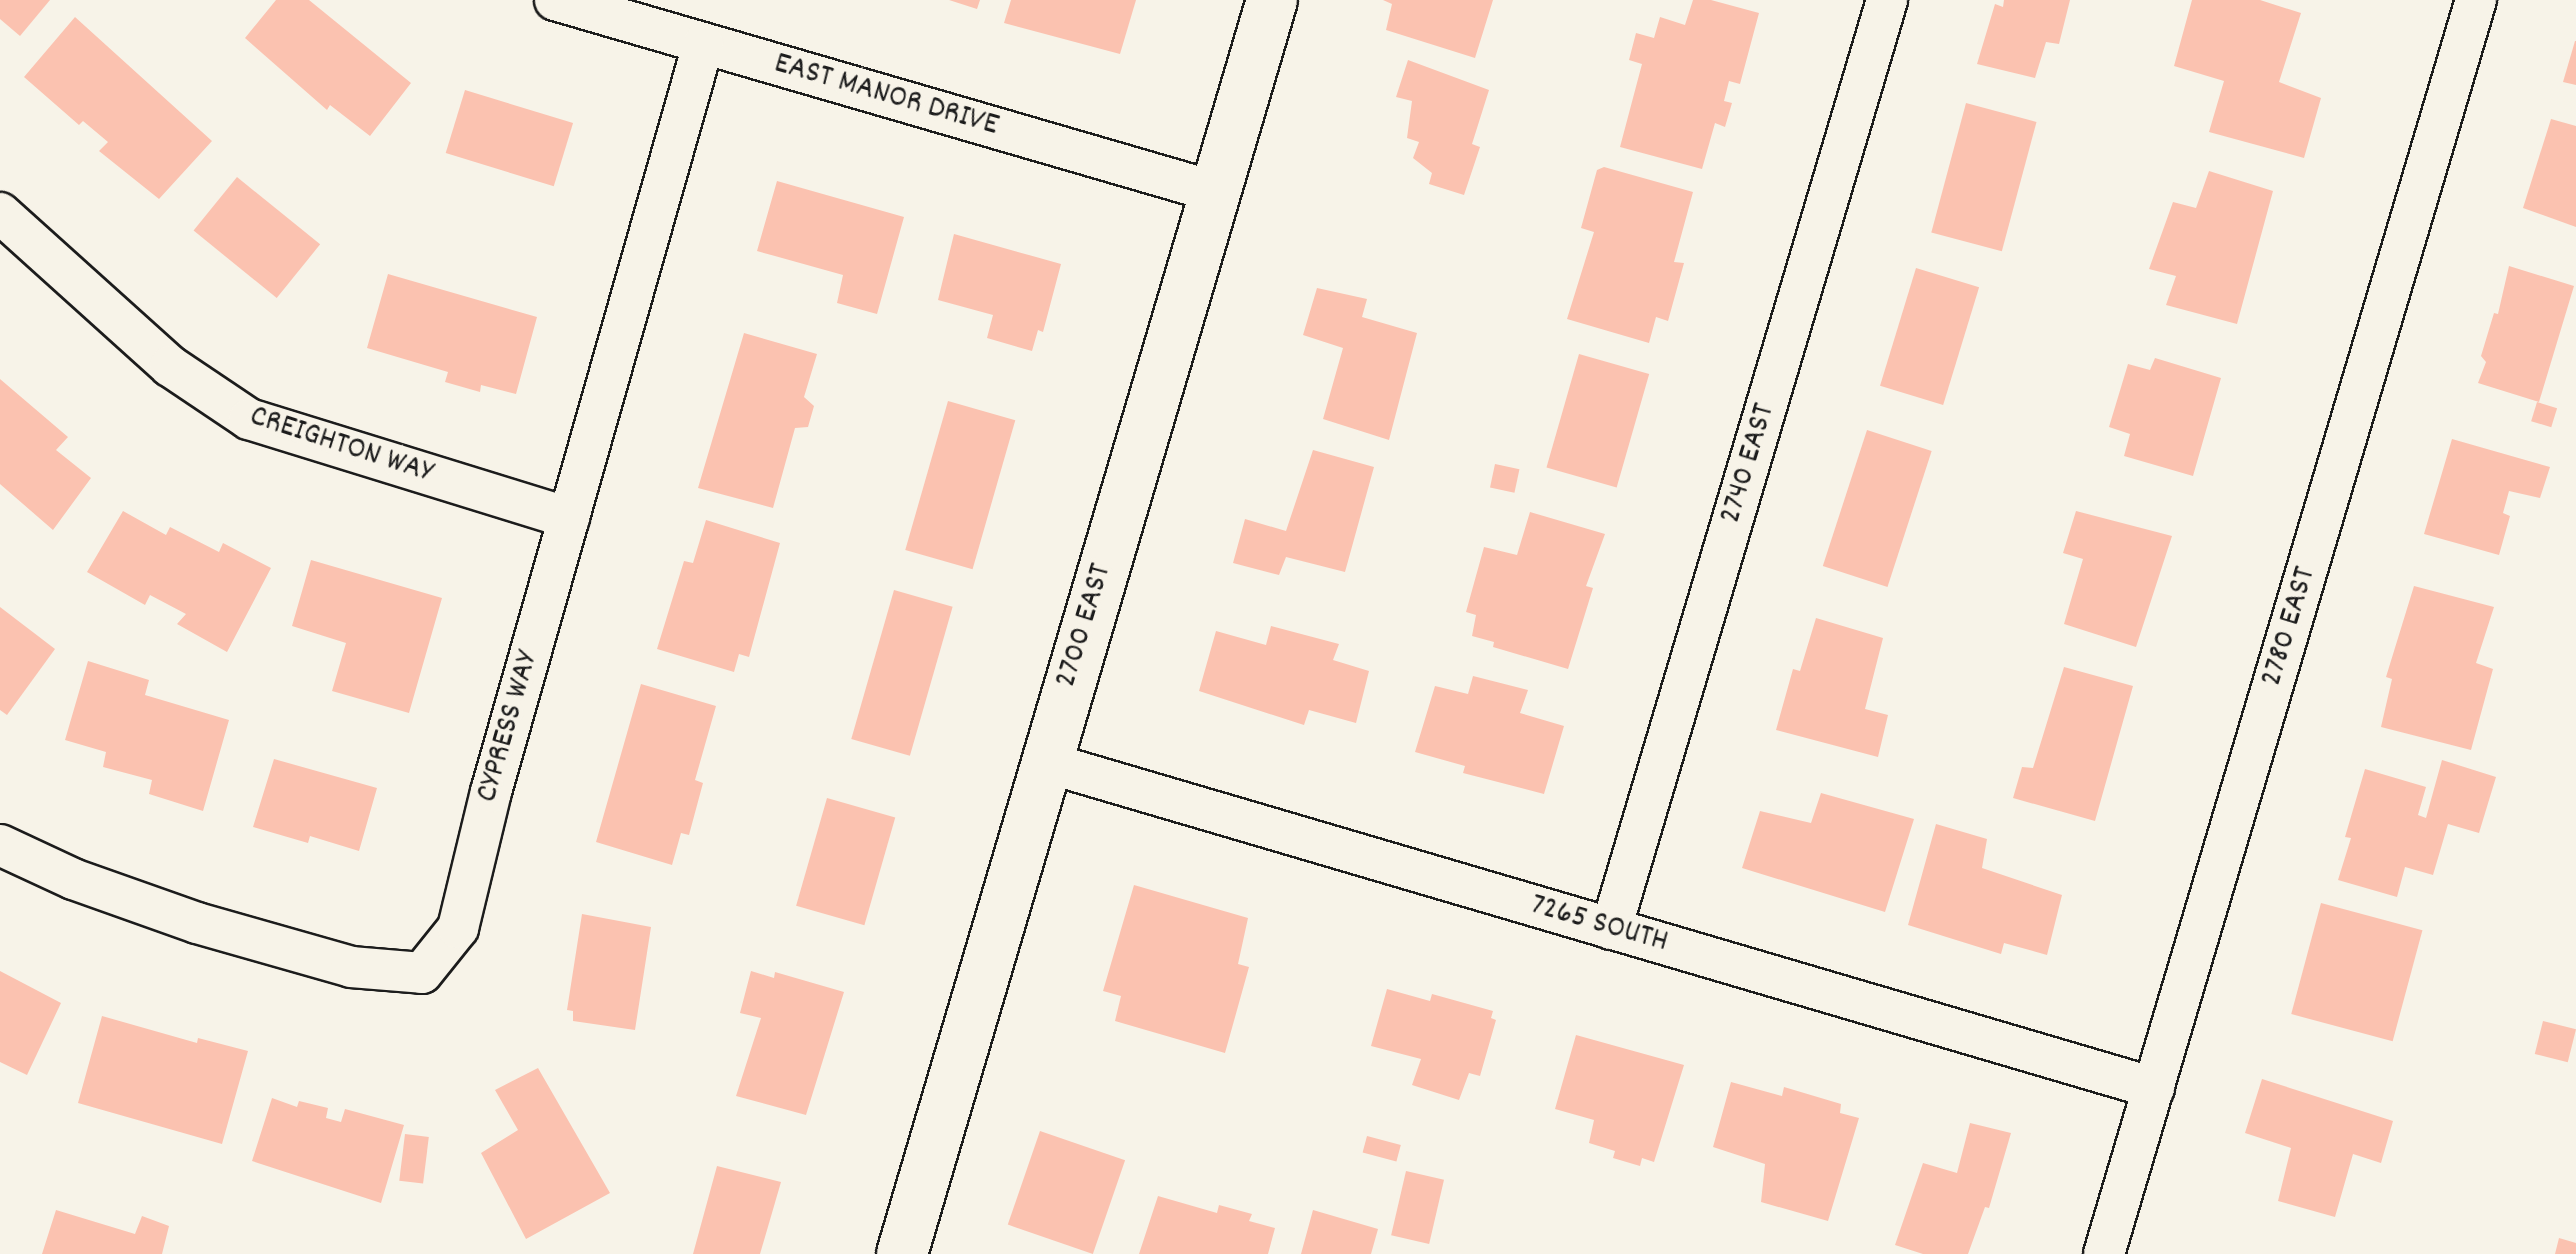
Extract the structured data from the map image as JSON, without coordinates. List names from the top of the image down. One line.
{"streets":{"street":["EAST MANOR DRIVE","CREIGHTON WAY","2740 EAST","2700 EAST","2780 EAST","CYPRESS WAY","7265 SOUTH"]},"crossings":[["EAST MANOR DRIVE","2700 EAST"],["EAST MANOR DRIVE","CYPRESS WAY"],["CREIGHTON WAY","CYPRESS WAY"],["2740 EAST","7265 SOUTH"],["2700 EAST","7265 SOUTH"],["2780 EAST","7265 SOUTH"]]}
